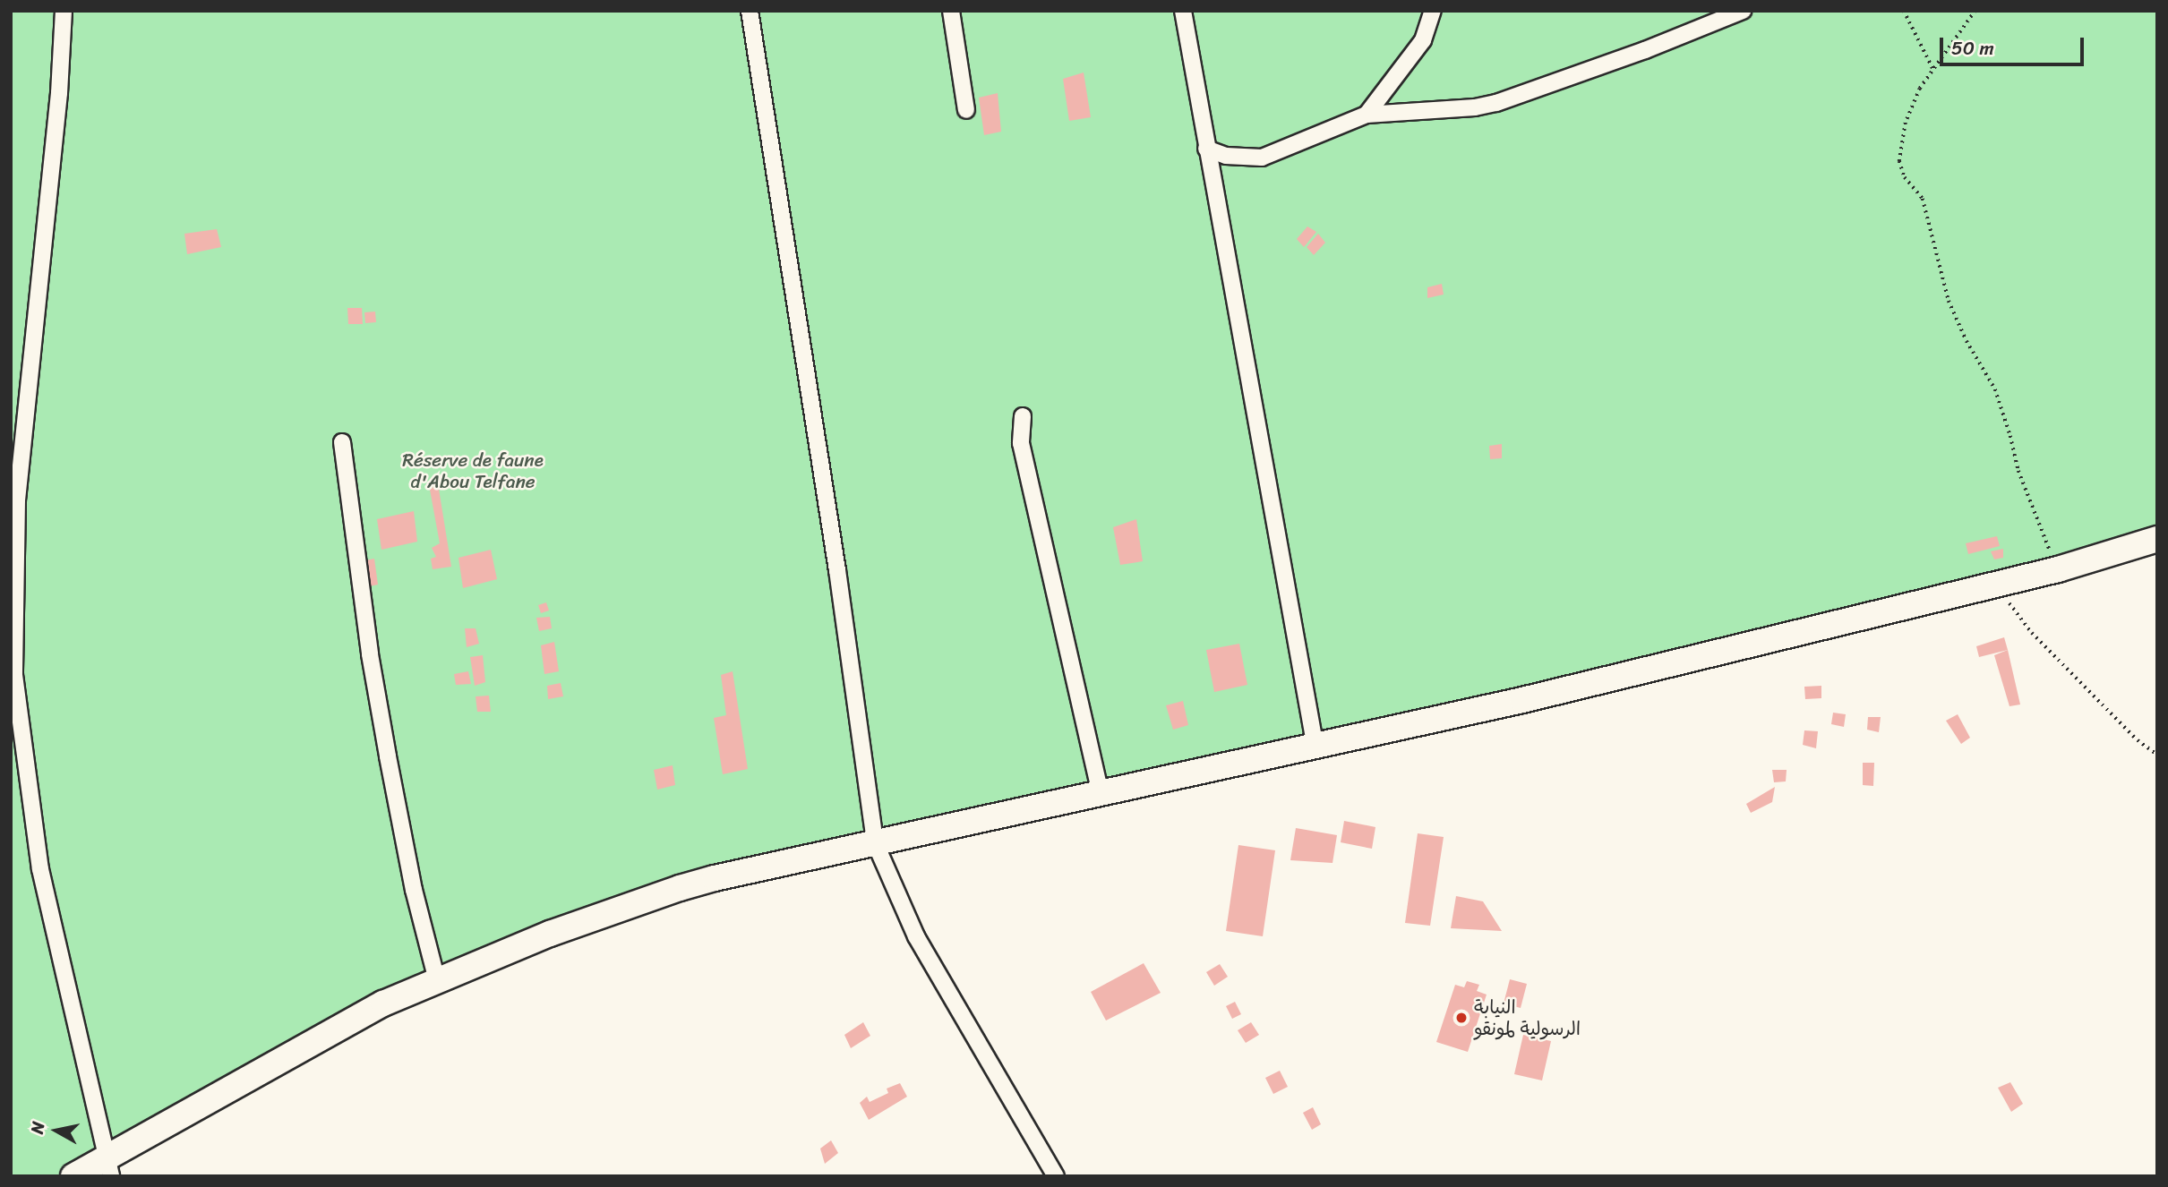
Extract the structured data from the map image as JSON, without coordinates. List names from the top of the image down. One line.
{"parks":["Réserve de faune d'Abou Telfane"],"places":["النيابة الرسولية لمونقو"],"scale_bar":"50 m","north":"left"}
